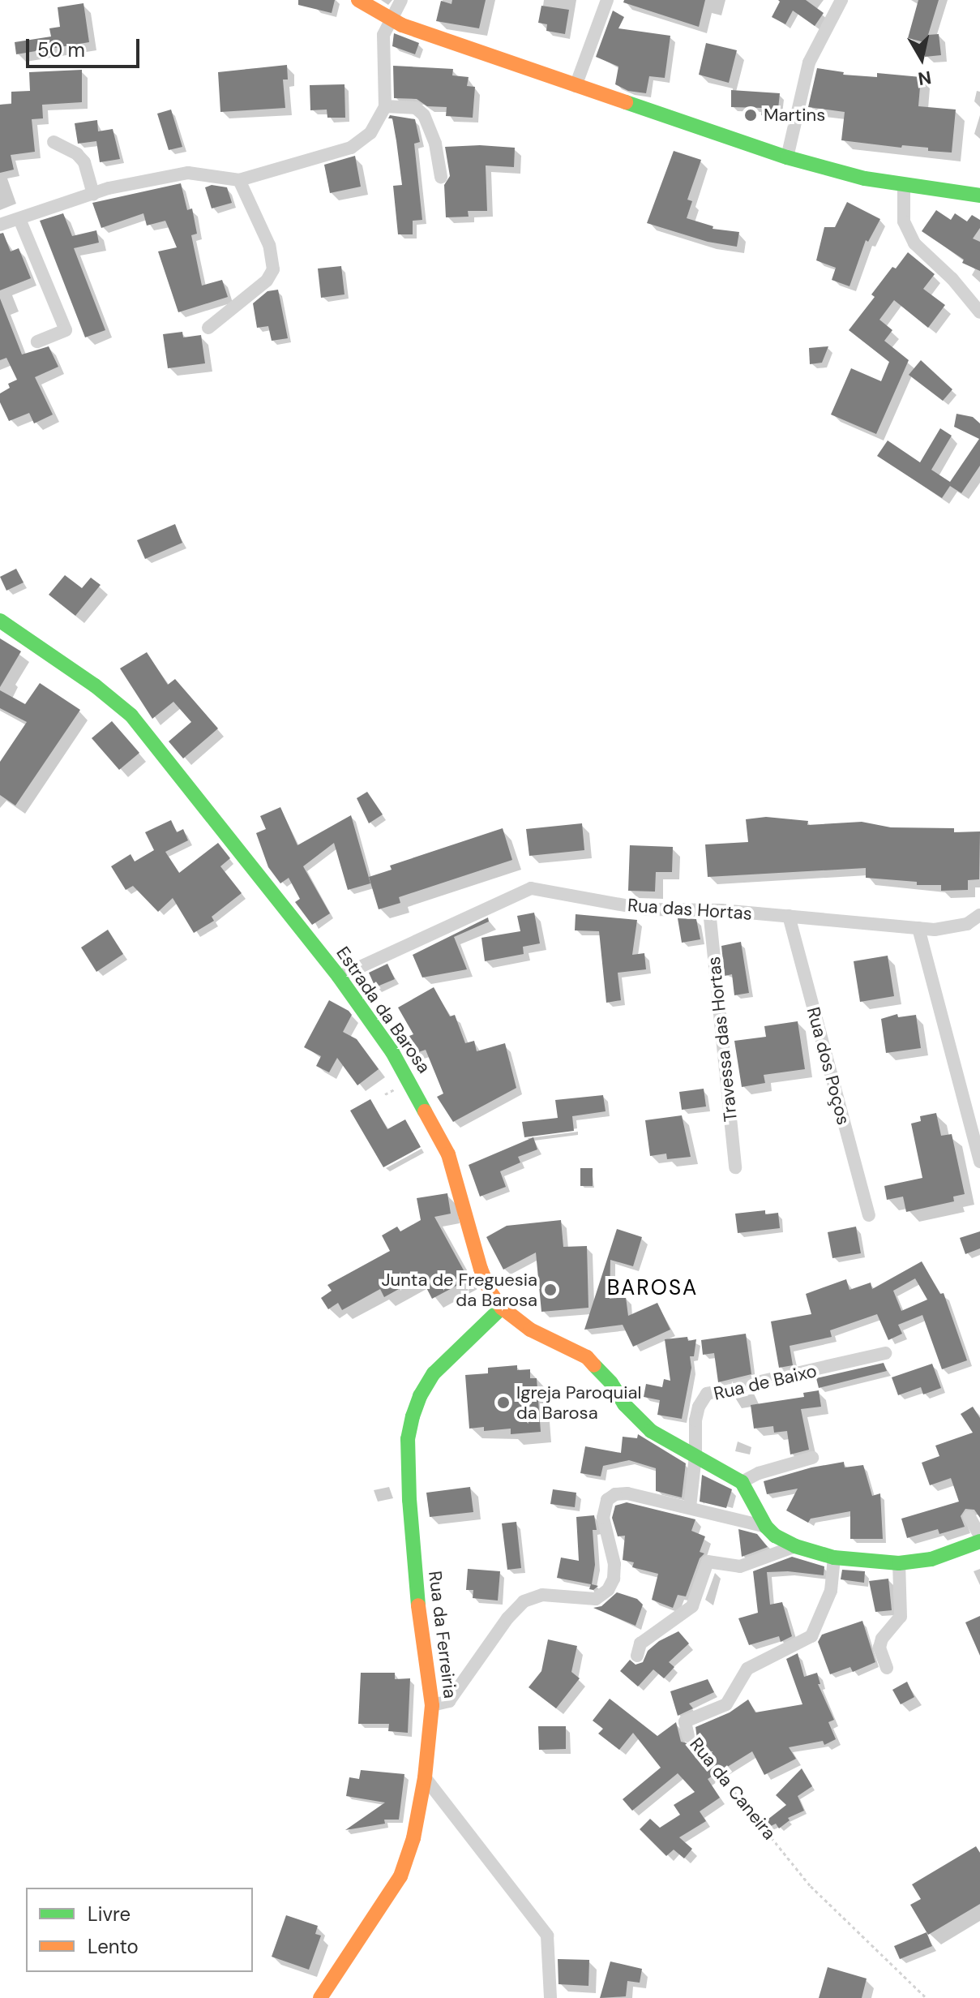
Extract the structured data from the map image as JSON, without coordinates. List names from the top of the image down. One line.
{"streets":{"street":["Rua das Hortas","Estrada da Barosa","Travessa das Hortas","Rua dos Poços","Rua de Baixo","Rua da Ferreiria","Rua da Caneira"]},"crossings":[["Rua das Hortas","Estrada da Barosa"],["Rua das Hortas","Travessa das Hortas"],["Rua das Hortas","Rua dos Poços"],["Estrada da Barosa","Rua de Baixo"],["Estrada da Barosa","Rua da Ferreiria"]],"districts":["BAROSA"],"places":["Martins","Junta de Freguesia da Barosa","Igreja Paroquial da Barosa"],"legend":["Livre","Lento"],"scale_bar":"50 m","north":"bottom"}
